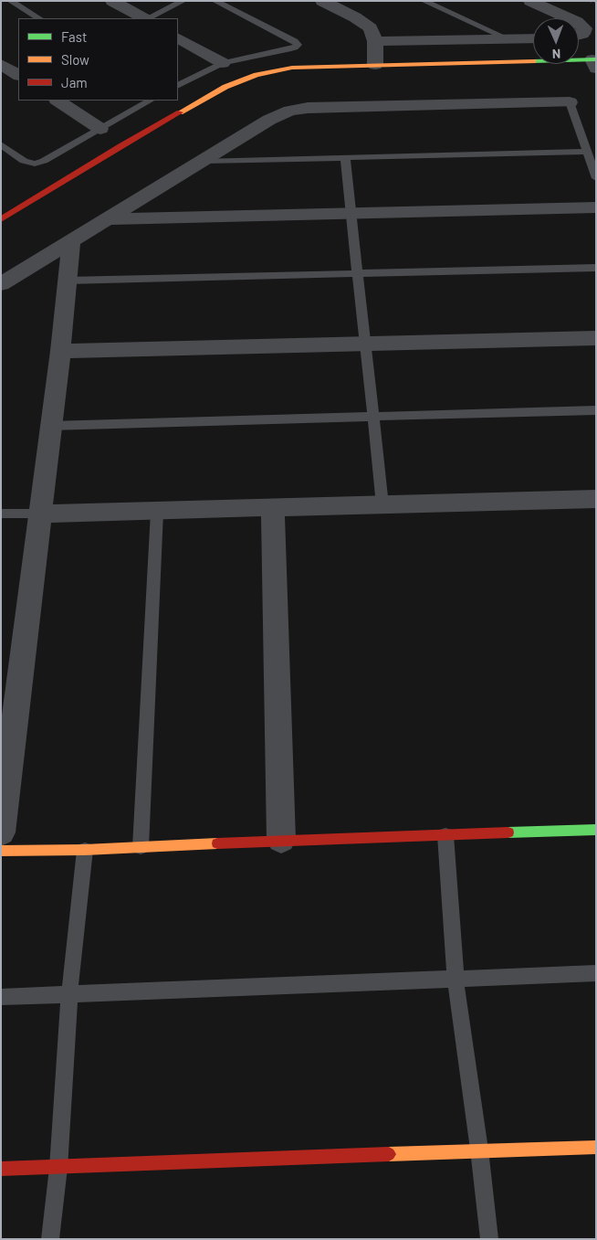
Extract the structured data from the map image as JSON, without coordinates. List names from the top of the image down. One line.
{"legend":["Fast","Slow","Jam"],"north":"bottom"}
